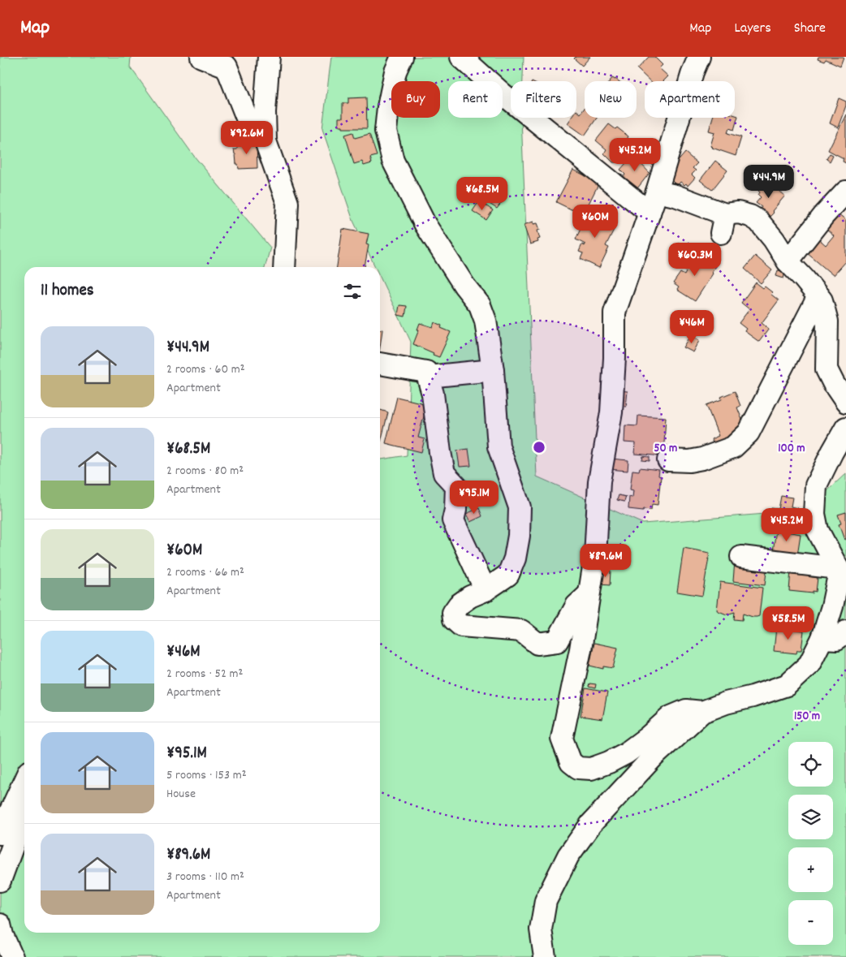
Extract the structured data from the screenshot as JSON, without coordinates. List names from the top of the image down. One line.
{"page":{"header":"Map","nav":["Map","Layers","Share"],"chip":["Buy","Rent","Filters","New","Apartment"],"price":["¥92.6M","¥45.2M","¥44.9M","¥68.5M","¥60M","¥60.3M","¥46M","¥95.1M","¥45.2M","¥89.6M","¥58.5M"],"heading":"11 homes","list":[{"name":"¥44.9M","note":"2 rooms · 60 m² · Apartment"},{"name":"¥68.5M","note":"2 rooms · 80 m² · Apartment"},{"name":"¥60M","note":"2 rooms · 66 m² · Apartment"},{"name":"¥46M","note":"2 rooms · 52 m² · Apartment"},{"name":"¥95.1M","note":"5 rooms · 153 m² · House"},{"name":"¥89.6M","note":"3 rooms · 110 m² · Apartment"}],"map_buttons":["+","−"]},"rings":["50 m","100 m","150 m"]}
